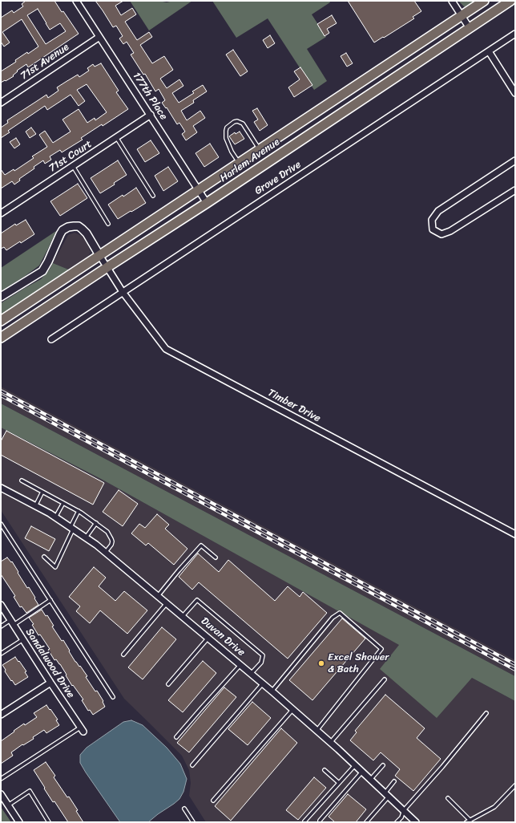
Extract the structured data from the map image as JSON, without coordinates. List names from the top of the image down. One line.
{"streets":{"main road":["Harlem Avenue"],"street":["71st Avenue","177th Place","71st Court","Grove Drive","Timber Drive","Duvan Drive","Sandalwood Drive"]},"crossings":[["71st Avenue","177th Place"],["177th Place","71st Court"],["177th Place","Harlem Avenue"],["Harlem Avenue","Timber Drive"],["Grove Drive","Timber Drive"]],"places":["Excel Shower & Bath"]}
